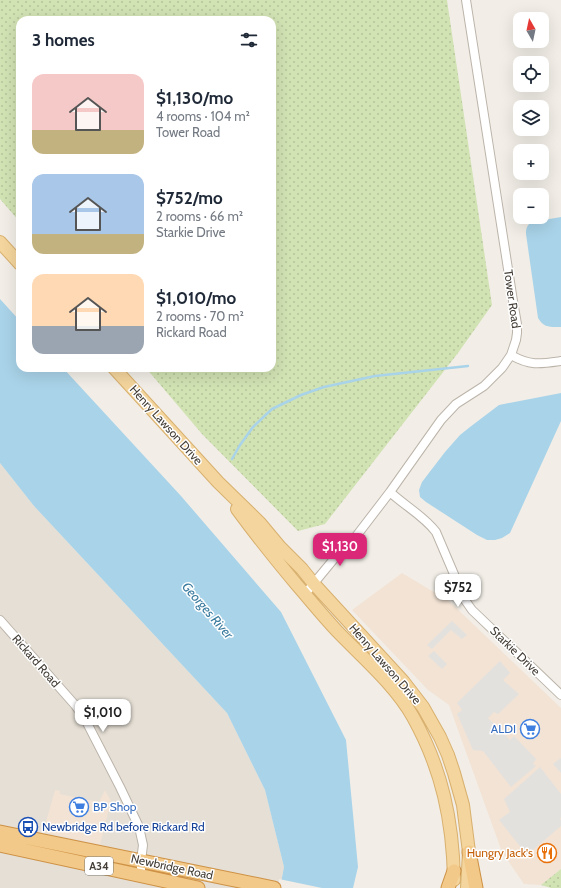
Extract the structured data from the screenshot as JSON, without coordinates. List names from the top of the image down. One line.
{"streets":{"highway":["A34","Newbridge Road"],"main road":["Henry Lawson Drive"],"street":["Tower Road","Starkie Drive","Rickard Road"]},"crossings":[["Tower Road","Henry Lawson Drive"],["Tower Road","Starkie Drive"],["Rickard Road","Newbridge Road"]],"water":["Georges River"],"places":{"supermarket":["ALDI","BP Shop"],"bus stop":["Newbridge Rd before Rickard Rd"],"restaurant":["Hungry Jack's"]},"north":"top","page":{"map_buttons":["+","−"],"heading":"3 homes","list":[{"name":"$1,130/mo","note":"4 rooms · 104 m² · Tower Road"},{"name":"$752/mo","note":"2 rooms · 66 m² · Starkie Drive"},{"name":"$1,010/mo","note":"2 rooms · 70 m² · Rickard Road"}],"price":["$1,130","$752","$1,010"]}}
